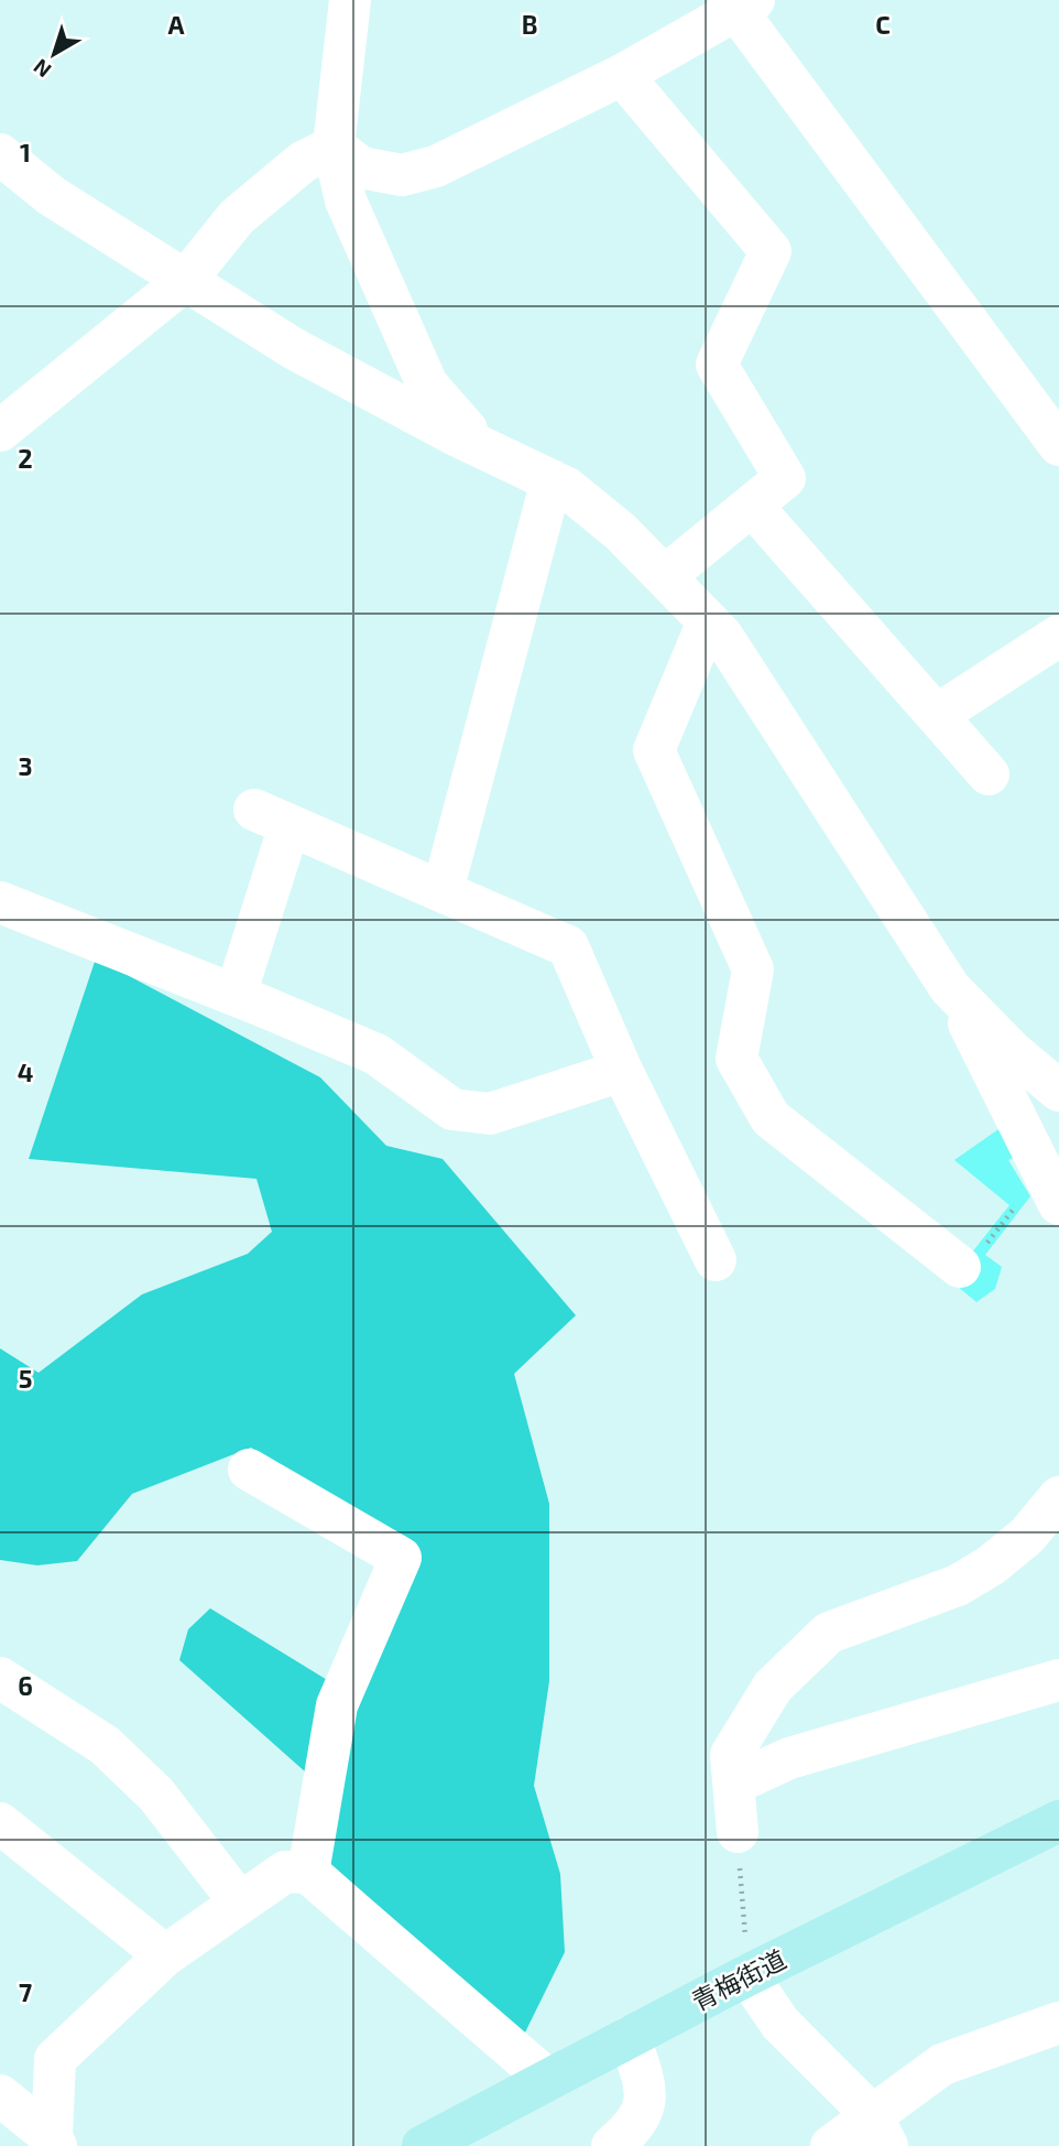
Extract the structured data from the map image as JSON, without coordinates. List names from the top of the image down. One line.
{"streets":{"main road":["青梅街道"]},"north":"bottom left","grid":{"columns":["A","B","C"],"rows":["1","2","3","4","5","6","7"]}}
